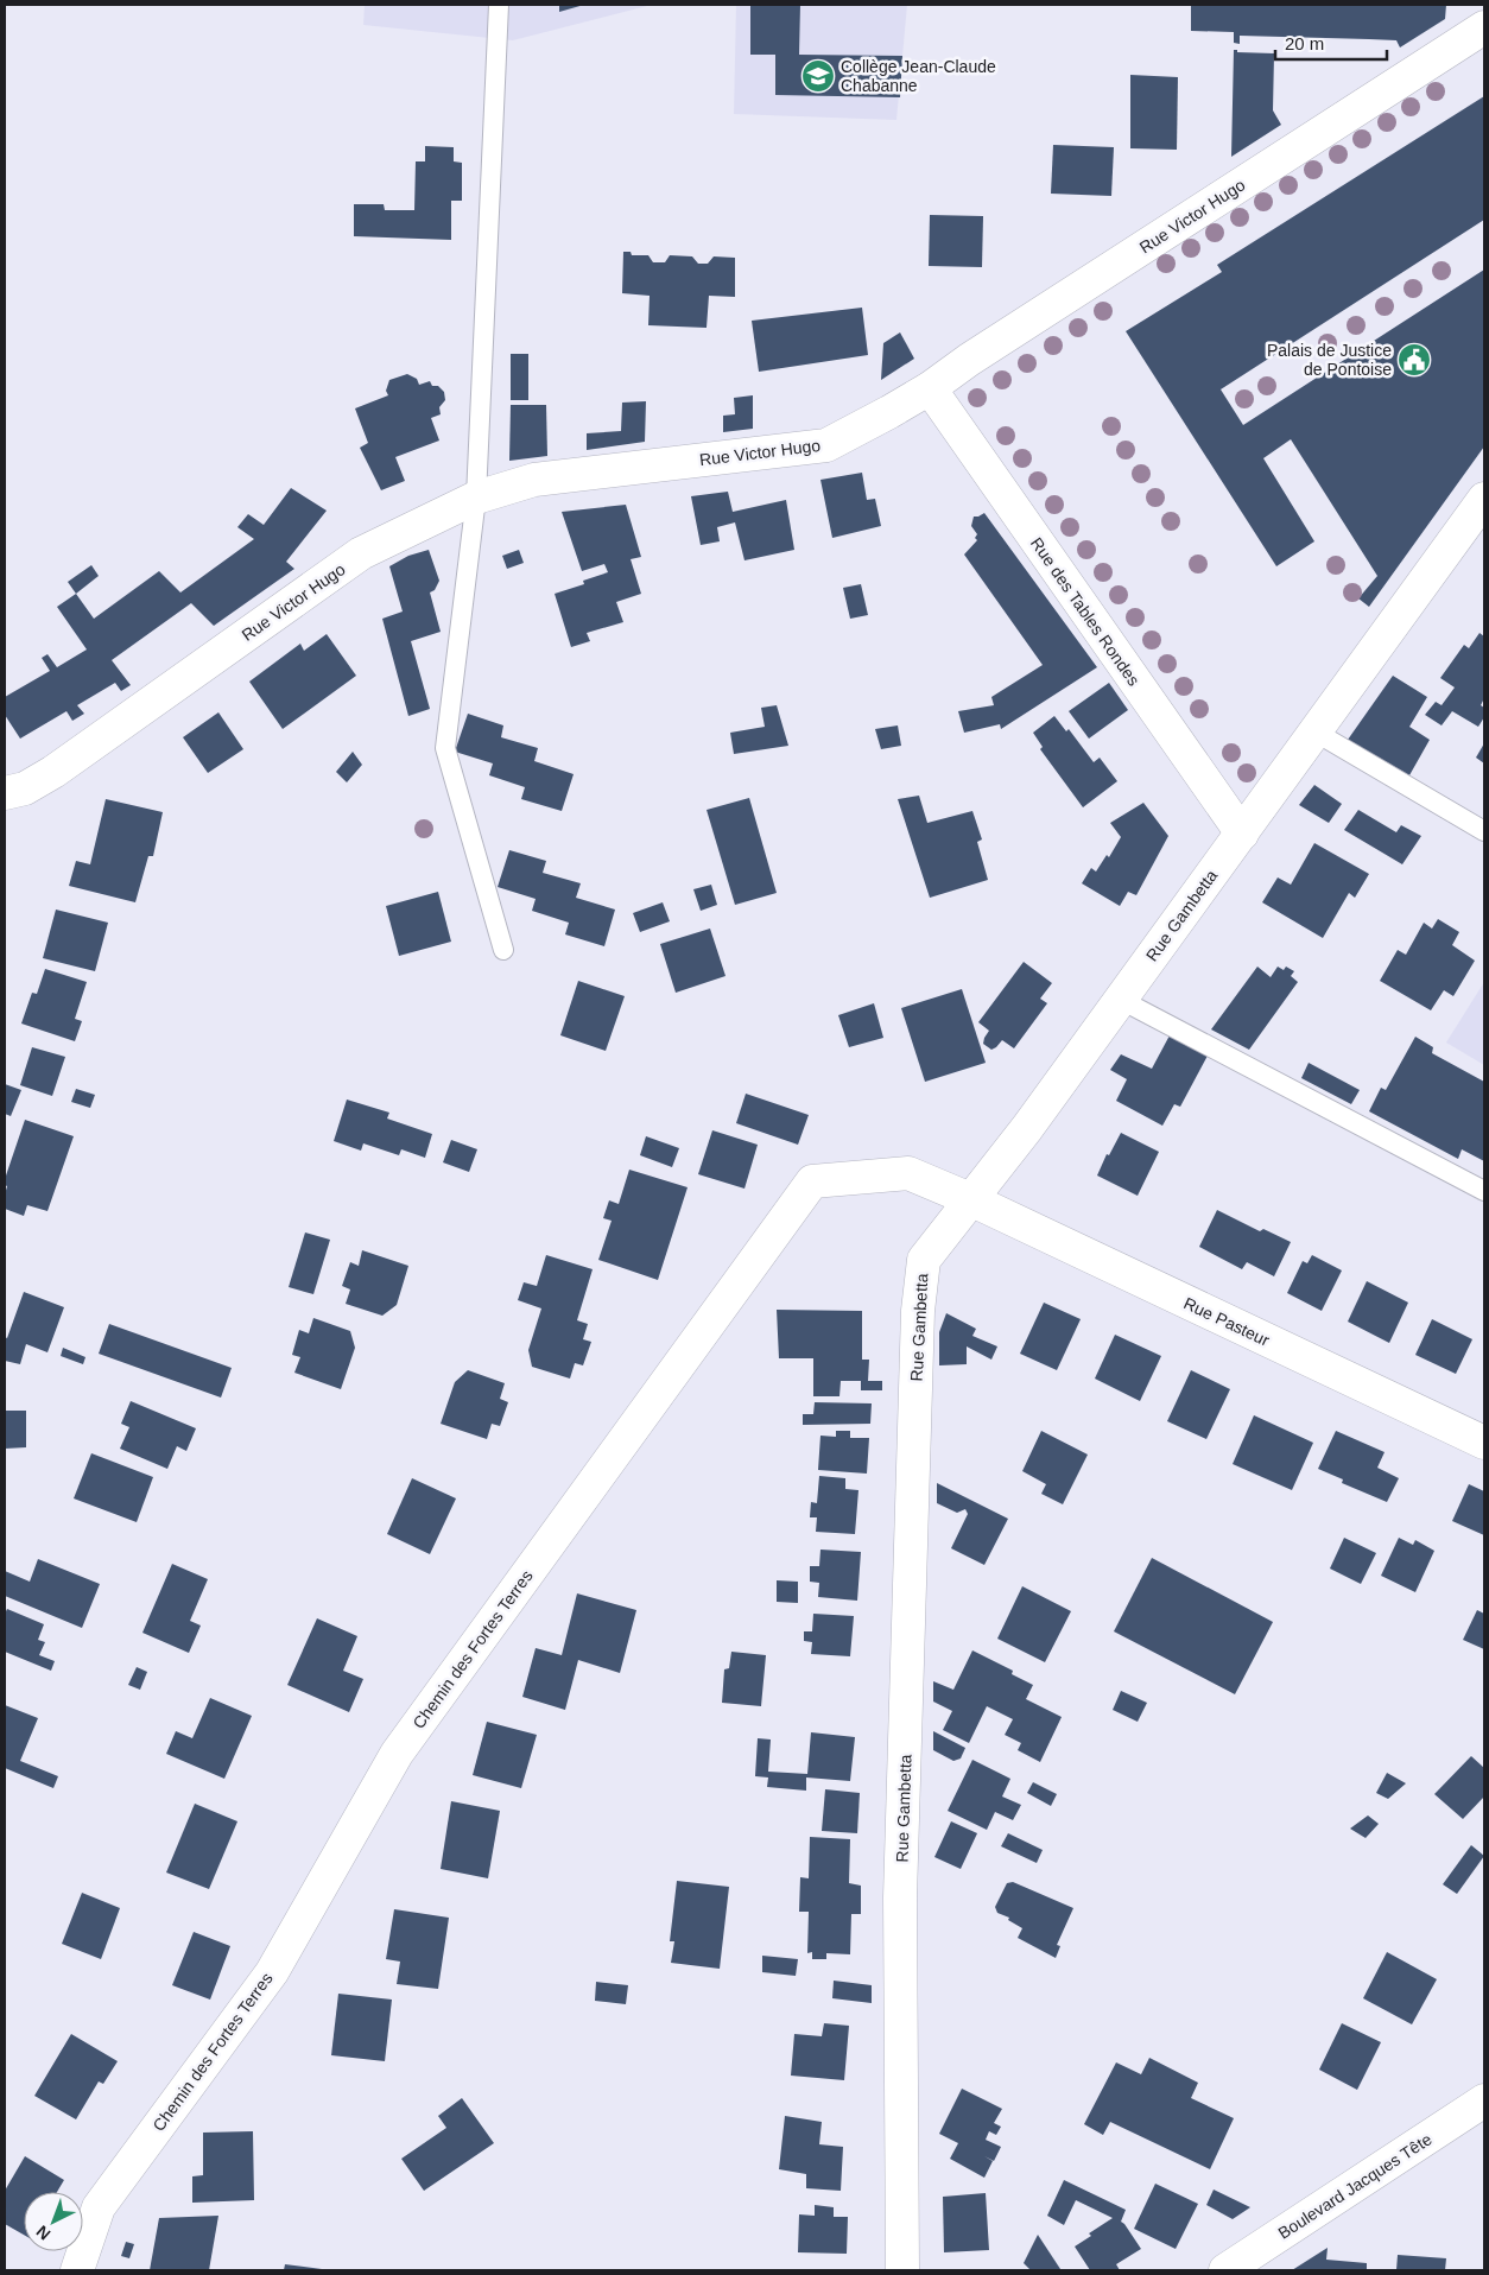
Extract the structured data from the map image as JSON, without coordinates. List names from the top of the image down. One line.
{"streets":{"street":["Rue Victor Hugo","Rue des Tables Rondes","Rue Gambetta","Rue Pasteur","Chemin des Fortes Terres","Boulevard Jacques Tête"]},"crossings":[["Rue Victor Hugo","Rue des Tables Rondes"],["Rue des Tables Rondes","Rue Gambetta"],["Rue Gambetta","Rue Pasteur"],["Rue Gambetta","Chemin des Fortes Terres"],["Rue Pasteur","Chemin des Fortes Terres"]],"places":{"school or university":["Collège Jean-Claude Chabanne"],"public building":["Palais de Justice de Pontoise"]},"scale_bar":"20 m","north":"bottom left"}
